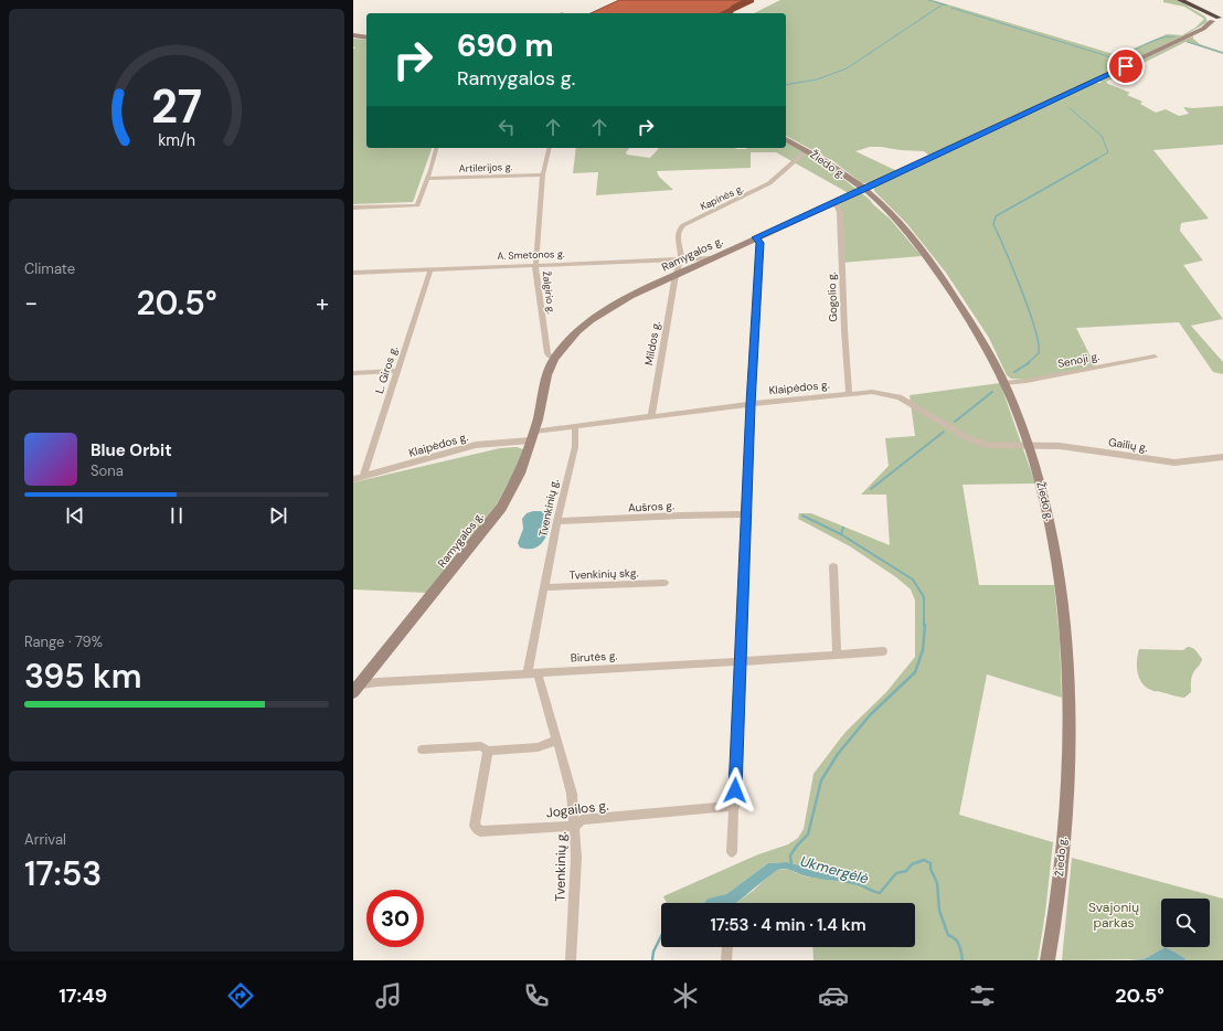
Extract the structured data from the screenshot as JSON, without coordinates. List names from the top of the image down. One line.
{"streets":{"main road":["Žiedo g.","Ramygalos g."],"street":["Artilerijos g.","Kapinės g.","A. Smetonos g.","Žalgirio g.","Gogolio g.","Mildos g.","Senoji g.","L. Giros g.","Klaipėdos g.","Gailių g.","Aušros g.","Tvenkinių g.","Tvenkinių skg.","Birutės g.","Jogailos g."]},"crossings":[["Žiedo g.","Kapinės g."],["Žiedo g.","Ramygalos g."],["Žiedo g.","Senoji g."],["Žiedo g.","Klaipėdos g."],["Žiedo g.","Gailių g."],["Artilerijos g.","Žalgirio g."],["Kapinės g.","Ramygalos g."],["Kapinės g.","A. Smetonos g."],["Kapinės g.","Mildos g."],["Ramygalos g.","A. Smetonos g."],["Ramygalos g.","Žalgirio g."],["Ramygalos g.","Gogolio g."],["Ramygalos g.","Mildos g."],["Ramygalos g.","Klaipėdos g."],["Ramygalos g.","Birutės g."],["A. Smetonos g.","Žalgirio g."],["A. Smetonos g.","L. Giros g."],["Gogolio g.","Klaipėdos g."],["Mildos g.","Klaipėdos g."],["L. Giros g.","Klaipėdos g."],["Klaipėdos g.","Gailių g."],["Klaipėdos g.","Tvenkinių g."],["Aušros g.","Tvenkinių g."],["Tvenkinių g.","Tvenkinių skg."],["Tvenkinių g.","Birutės g."],["Tvenkinių g.","Jogailos g."]],"water":["Ukmergėlė"],"parks":["Svajonių parkas"],"page":{"turn":["690 m","Ramygalos g."],"tile":["Climate",["Range · 79%","395 km"],["Arrival","17:53"]],"heat":["−","20.5°","+"],"song":["Blue Orbit","Sona"],"limit":"30","trip":"17:53 · 4 min · 1.4 km","tabs":["17:49","20.5°"],"gauge":["27","km/h"]}}
